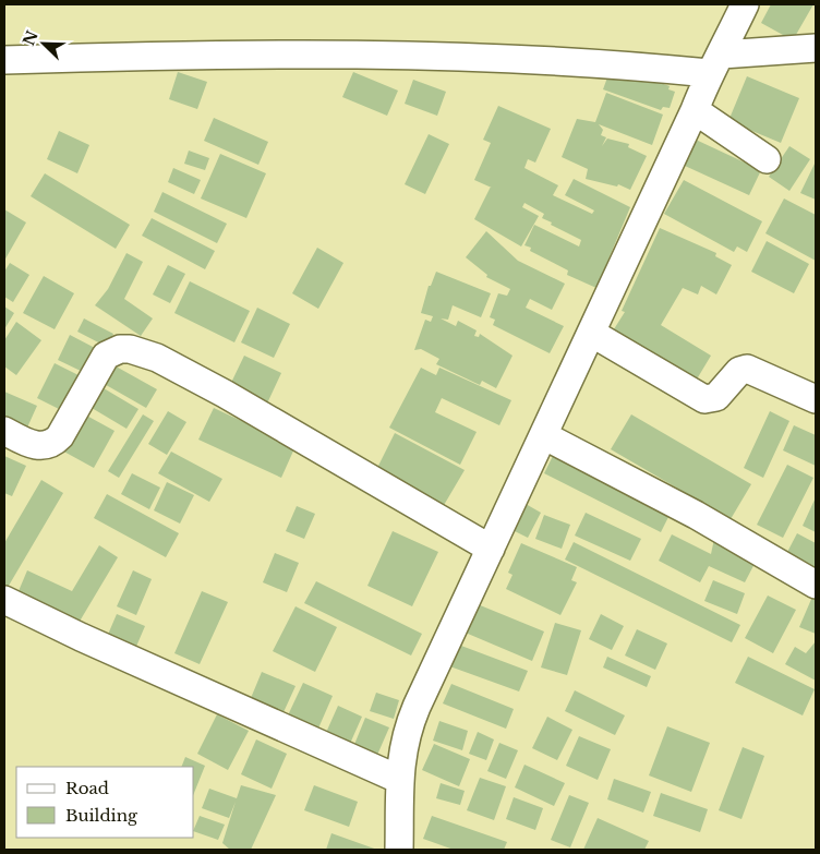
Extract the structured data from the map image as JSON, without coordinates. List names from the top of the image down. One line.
{"legend":["Road","Building"],"north":"top left"}
